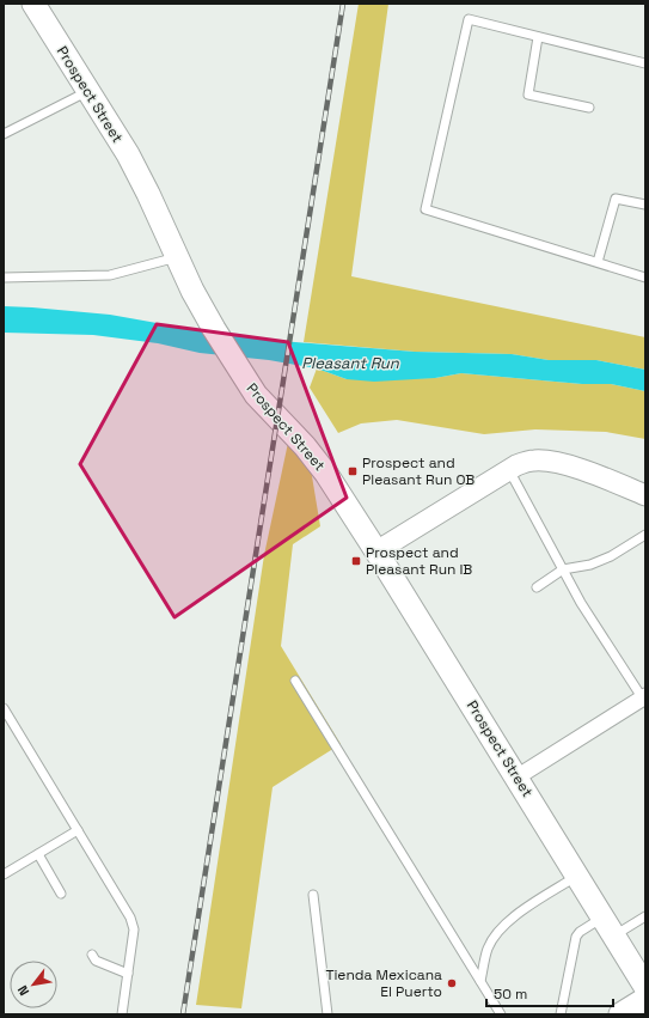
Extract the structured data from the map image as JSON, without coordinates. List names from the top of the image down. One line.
{"streets":{"main road":["Prospect Street"]},"water":["Pleasant Run"],"places":{"transit":["Prospect and Pleasant Run OB","Prospect and Pleasant Run IB"],"other":["Tienda Mexicana El Puerto"]},"scale_bar":"50 m","north":"bottom left"}
